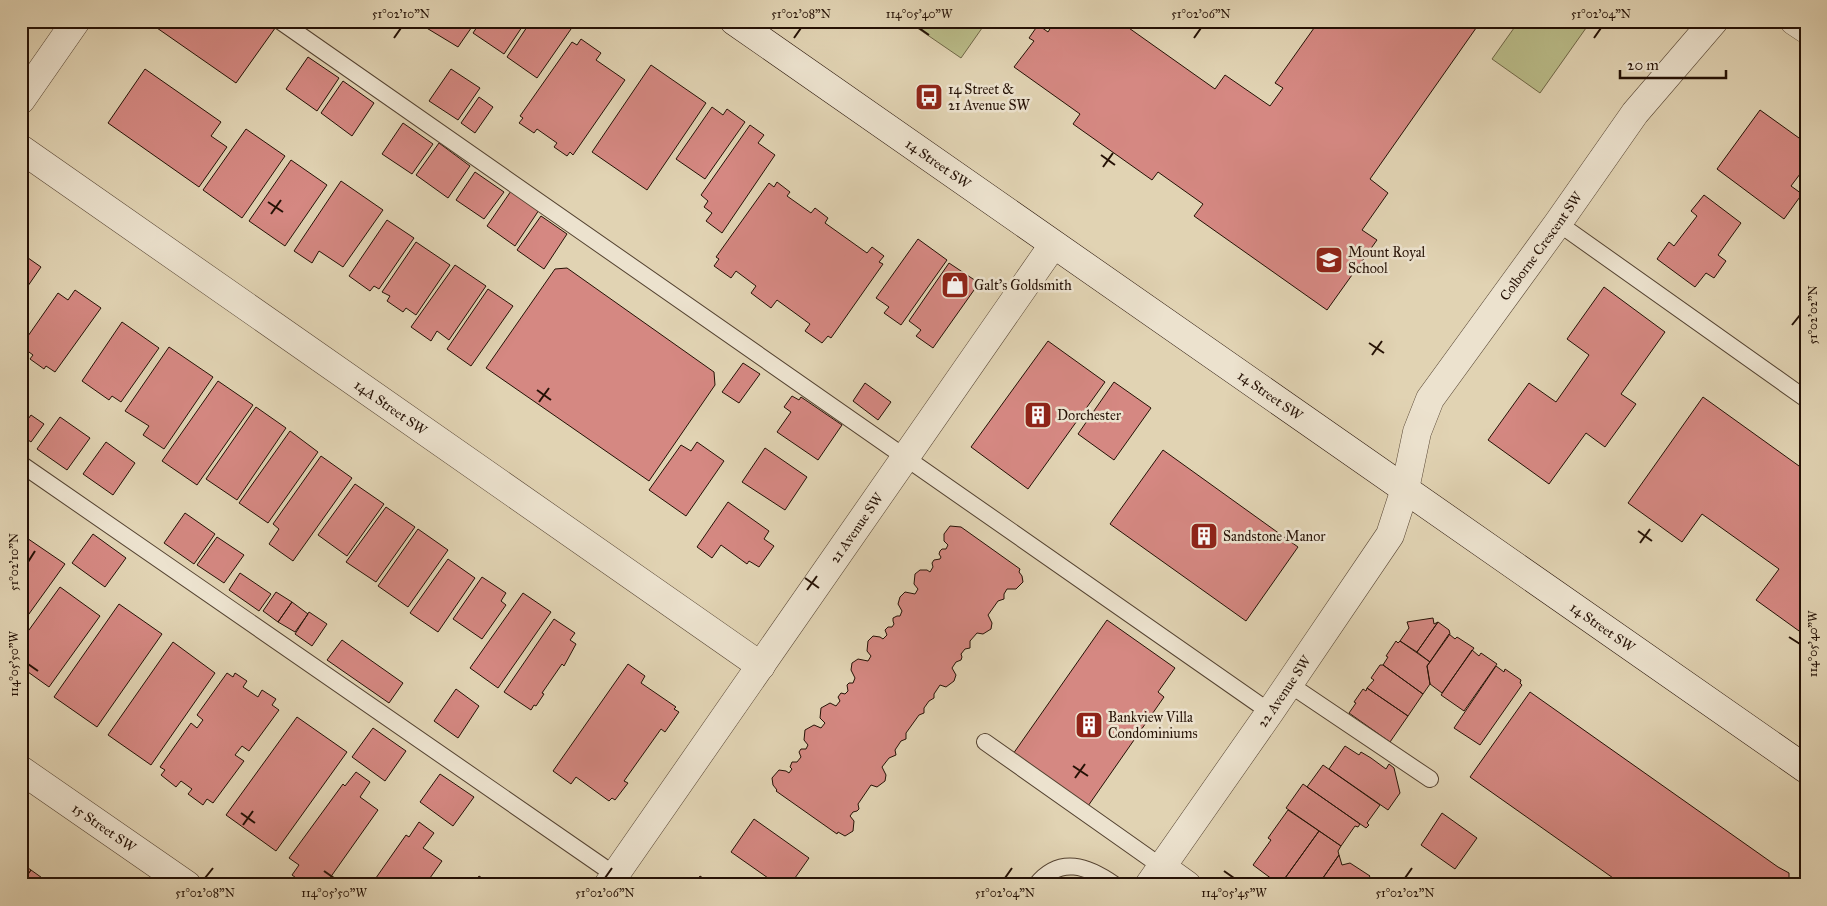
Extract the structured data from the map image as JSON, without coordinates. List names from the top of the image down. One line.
{"streets":{"street":["14 Street SW","Colborne Crescent SW","14A Street SW","21 Avenue SW","22 Avenue SW","15 Street SW"]},"crossings":[["14 Street SW","Colborne Crescent SW"],["14 Street SW","21 Avenue SW"],["14 Street SW","22 Avenue SW"],["Colborne Crescent SW","22 Avenue SW"],["14A Street SW","21 Avenue SW"]],"places":{"bus stop":["14 Street & 21 Avenue SW"],"school or university":["Mount Royal School"],"shop":["Galt's Goldsmith"],"building":["Dorchester","Sandstone Manor","Bankview Villa Condominiums"]},"scale_bar":"20 m","coordinates":["51°02'10\"N","51°02'08\"N","114°05'40\"W","51°02'06\"N","51°02'04\"N","51°02'02\"N","114°05'50\"W","114°05'45\"W"]}
